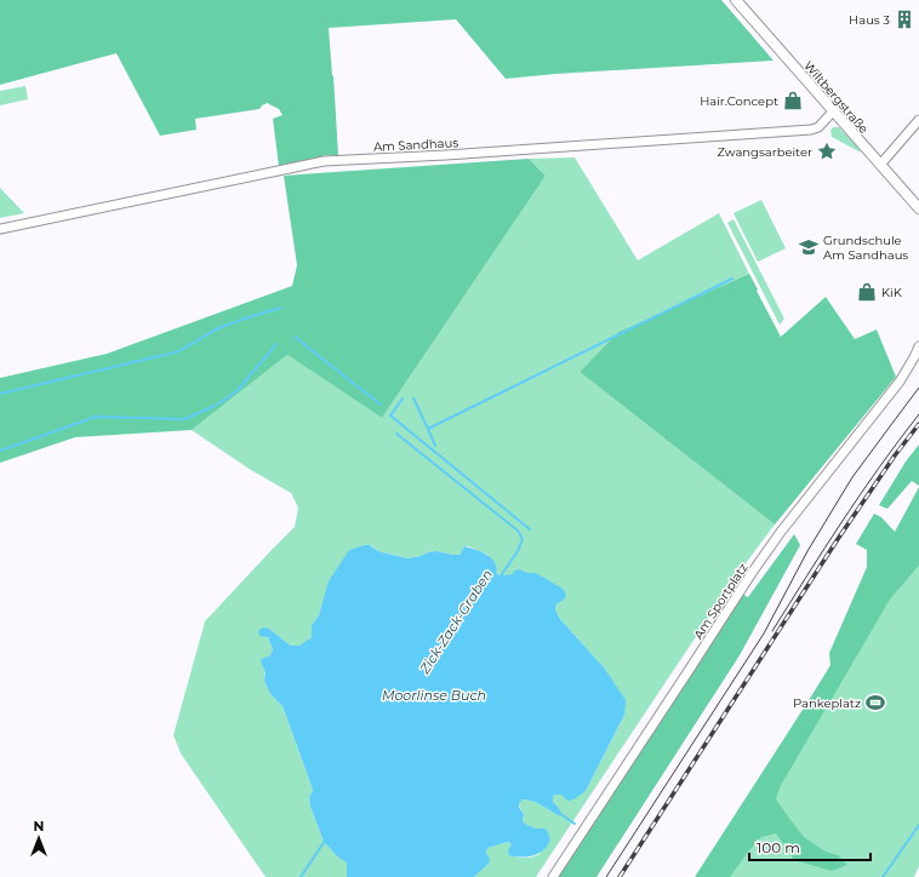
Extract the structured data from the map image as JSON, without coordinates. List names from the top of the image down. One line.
{"streets":{"main road":["Wiltbergstraße"],"street":["Am Sandhaus","Am Sportplatz"]},"crossings":[["Wiltbergstraße","Am Sandhaus"]],"water":["Zick-Zack-Graben","Moorlinse Buch"],"places":{"building":["Haus 3"],"shop":["Hair.Concept","KiK"],"place":["Zwangsarbeiter"],"school or university":["Grundschule Am Sandhaus"],"sports":["Pankeplatz"]},"scale_bar":"100 m","north":"top"}
